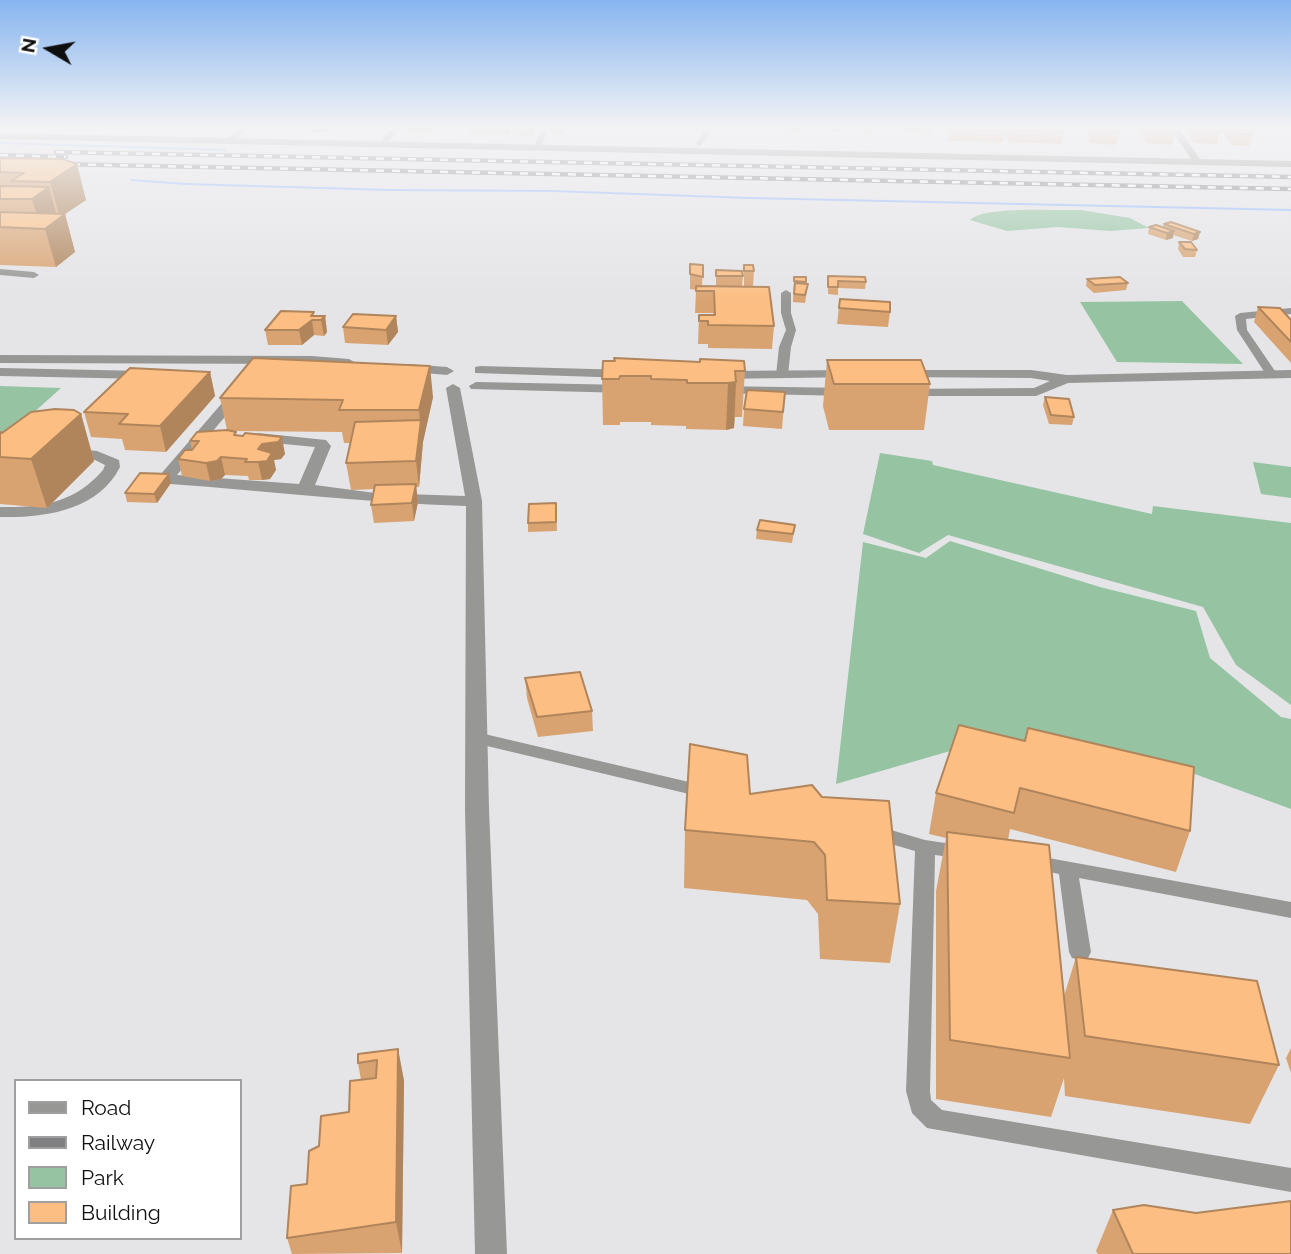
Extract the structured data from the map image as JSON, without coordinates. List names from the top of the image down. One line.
{"legend":["Road","Railway","Park","Building"],"north":"left"}
